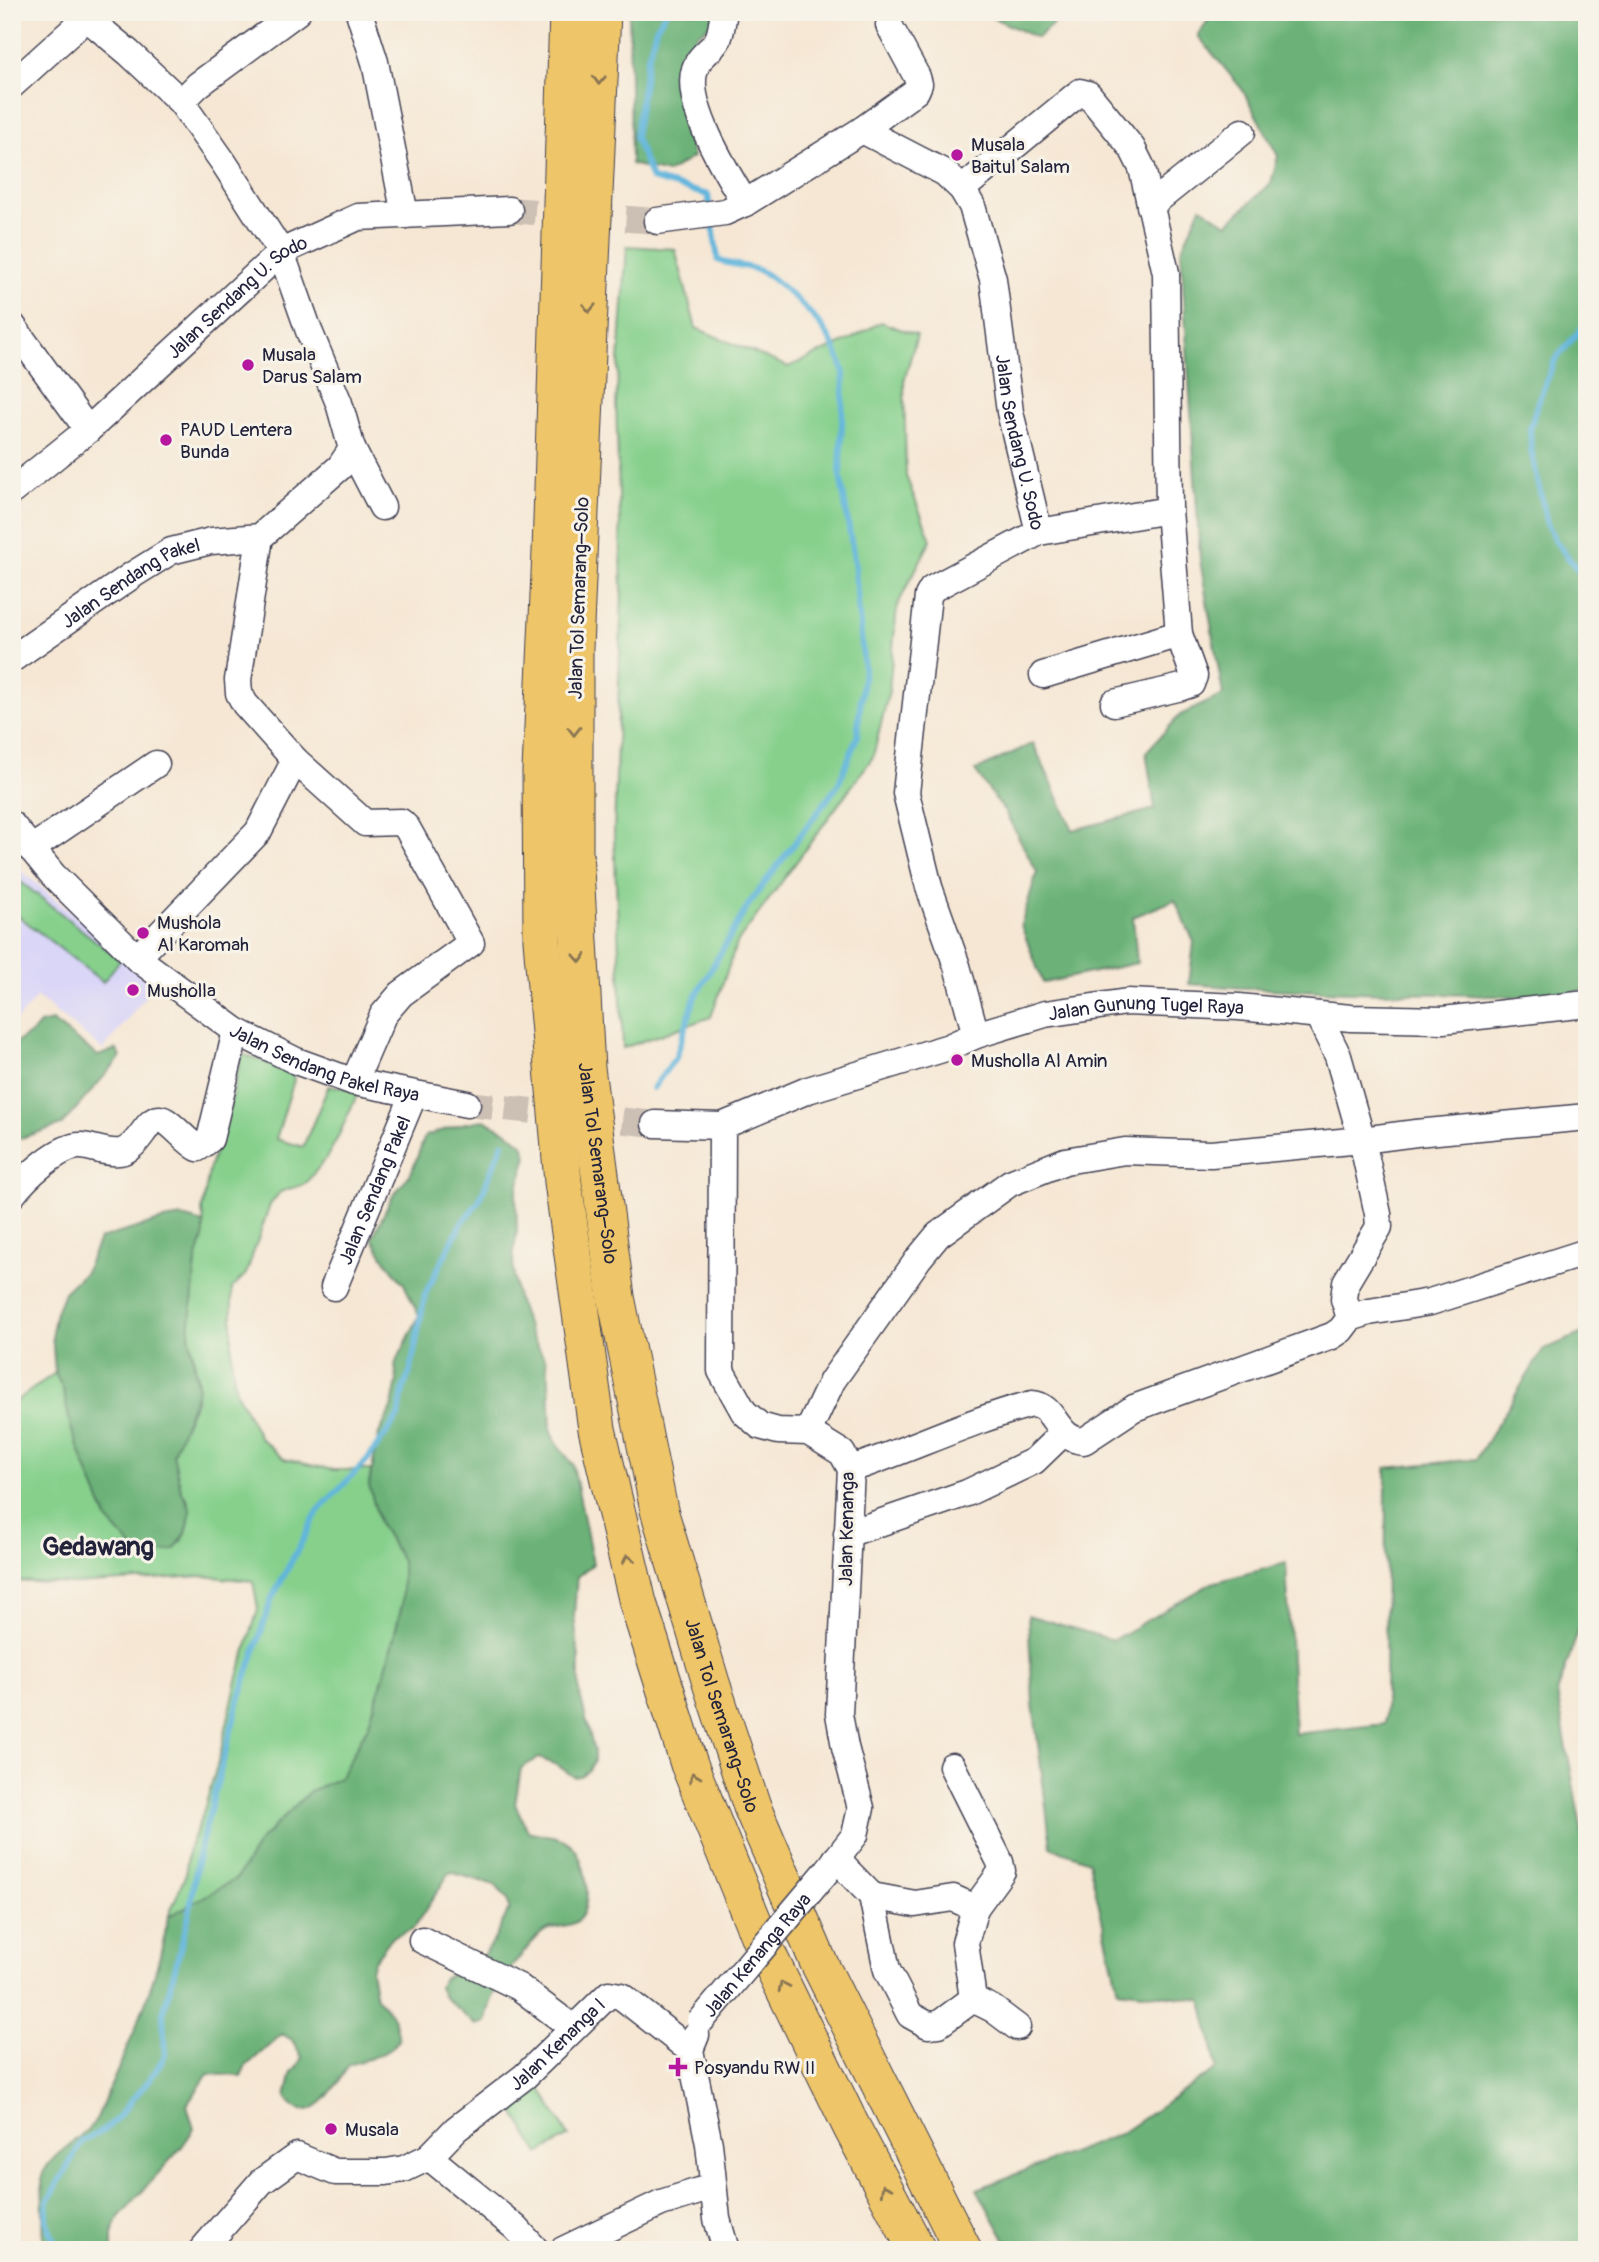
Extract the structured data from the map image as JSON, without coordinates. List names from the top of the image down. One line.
{"streets":{"highway":["Jalan Tol Semarang–Solo"],"street":["Jalan Sendang U. Sodo","Jalan Sendang Pakel","Jalan Gunung Tugel Raya","Jalan Sendang Pakel Raya","Jalan Kenanga","Jalan Kenanga Raya","Jalan Kenanga I"]},"crossings":[["Jalan Sendang U. Sodo","Jalan Gunung Tugel Raya"],["Jalan Sendang Pakel","Jalan Sendang Pakel Raya"],["Jalan Gunung Tugel Raya","Jalan Kenanga"],["Jalan Kenanga","Jalan Kenanga Raya"],["Jalan Kenanga Raya","Jalan Kenanga I"]],"districts":["Gedawang"],"places":{"other":["Musala Baitul Salam","Musala Darus Salam","PAUD Lentera Bunda","Mushola Al Karomah","Musholla","Musholla Al Amin","Musala"],"health":["Posyandu RW II"]}}
